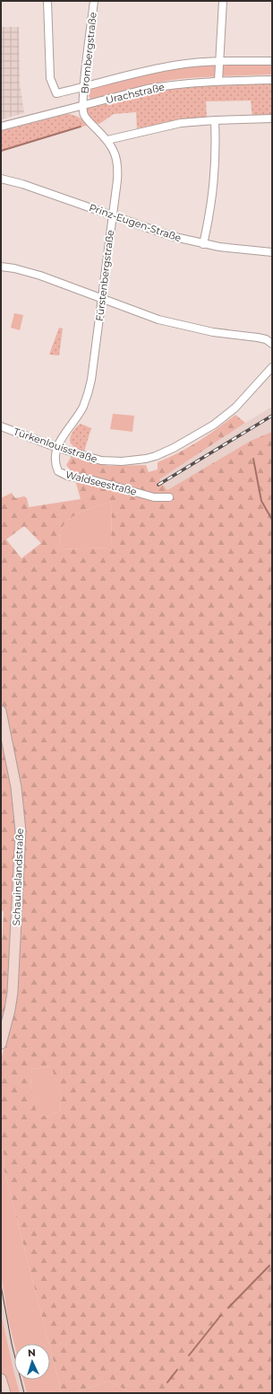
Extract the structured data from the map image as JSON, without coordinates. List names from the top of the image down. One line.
{"streets":{"main road":["Schauinslandstraße"],"street":["Brombergstraße","Urachstraße","Prinz-Eugen-Straße","Fürstenbergstraße","Türkenlouisstraße","Waldseestraße"]},"crossings":[["Brombergstraße","Urachstraße"],["Brombergstraße","Fürstenbergstraße"],["Urachstraße","Fürstenbergstraße"],["Prinz-Eugen-Straße","Fürstenbergstraße"],["Fürstenbergstraße","Türkenlouisstraße"],["Fürstenbergstraße","Waldseestraße"],["Türkenlouisstraße","Waldseestraße"]],"north":"top"}
